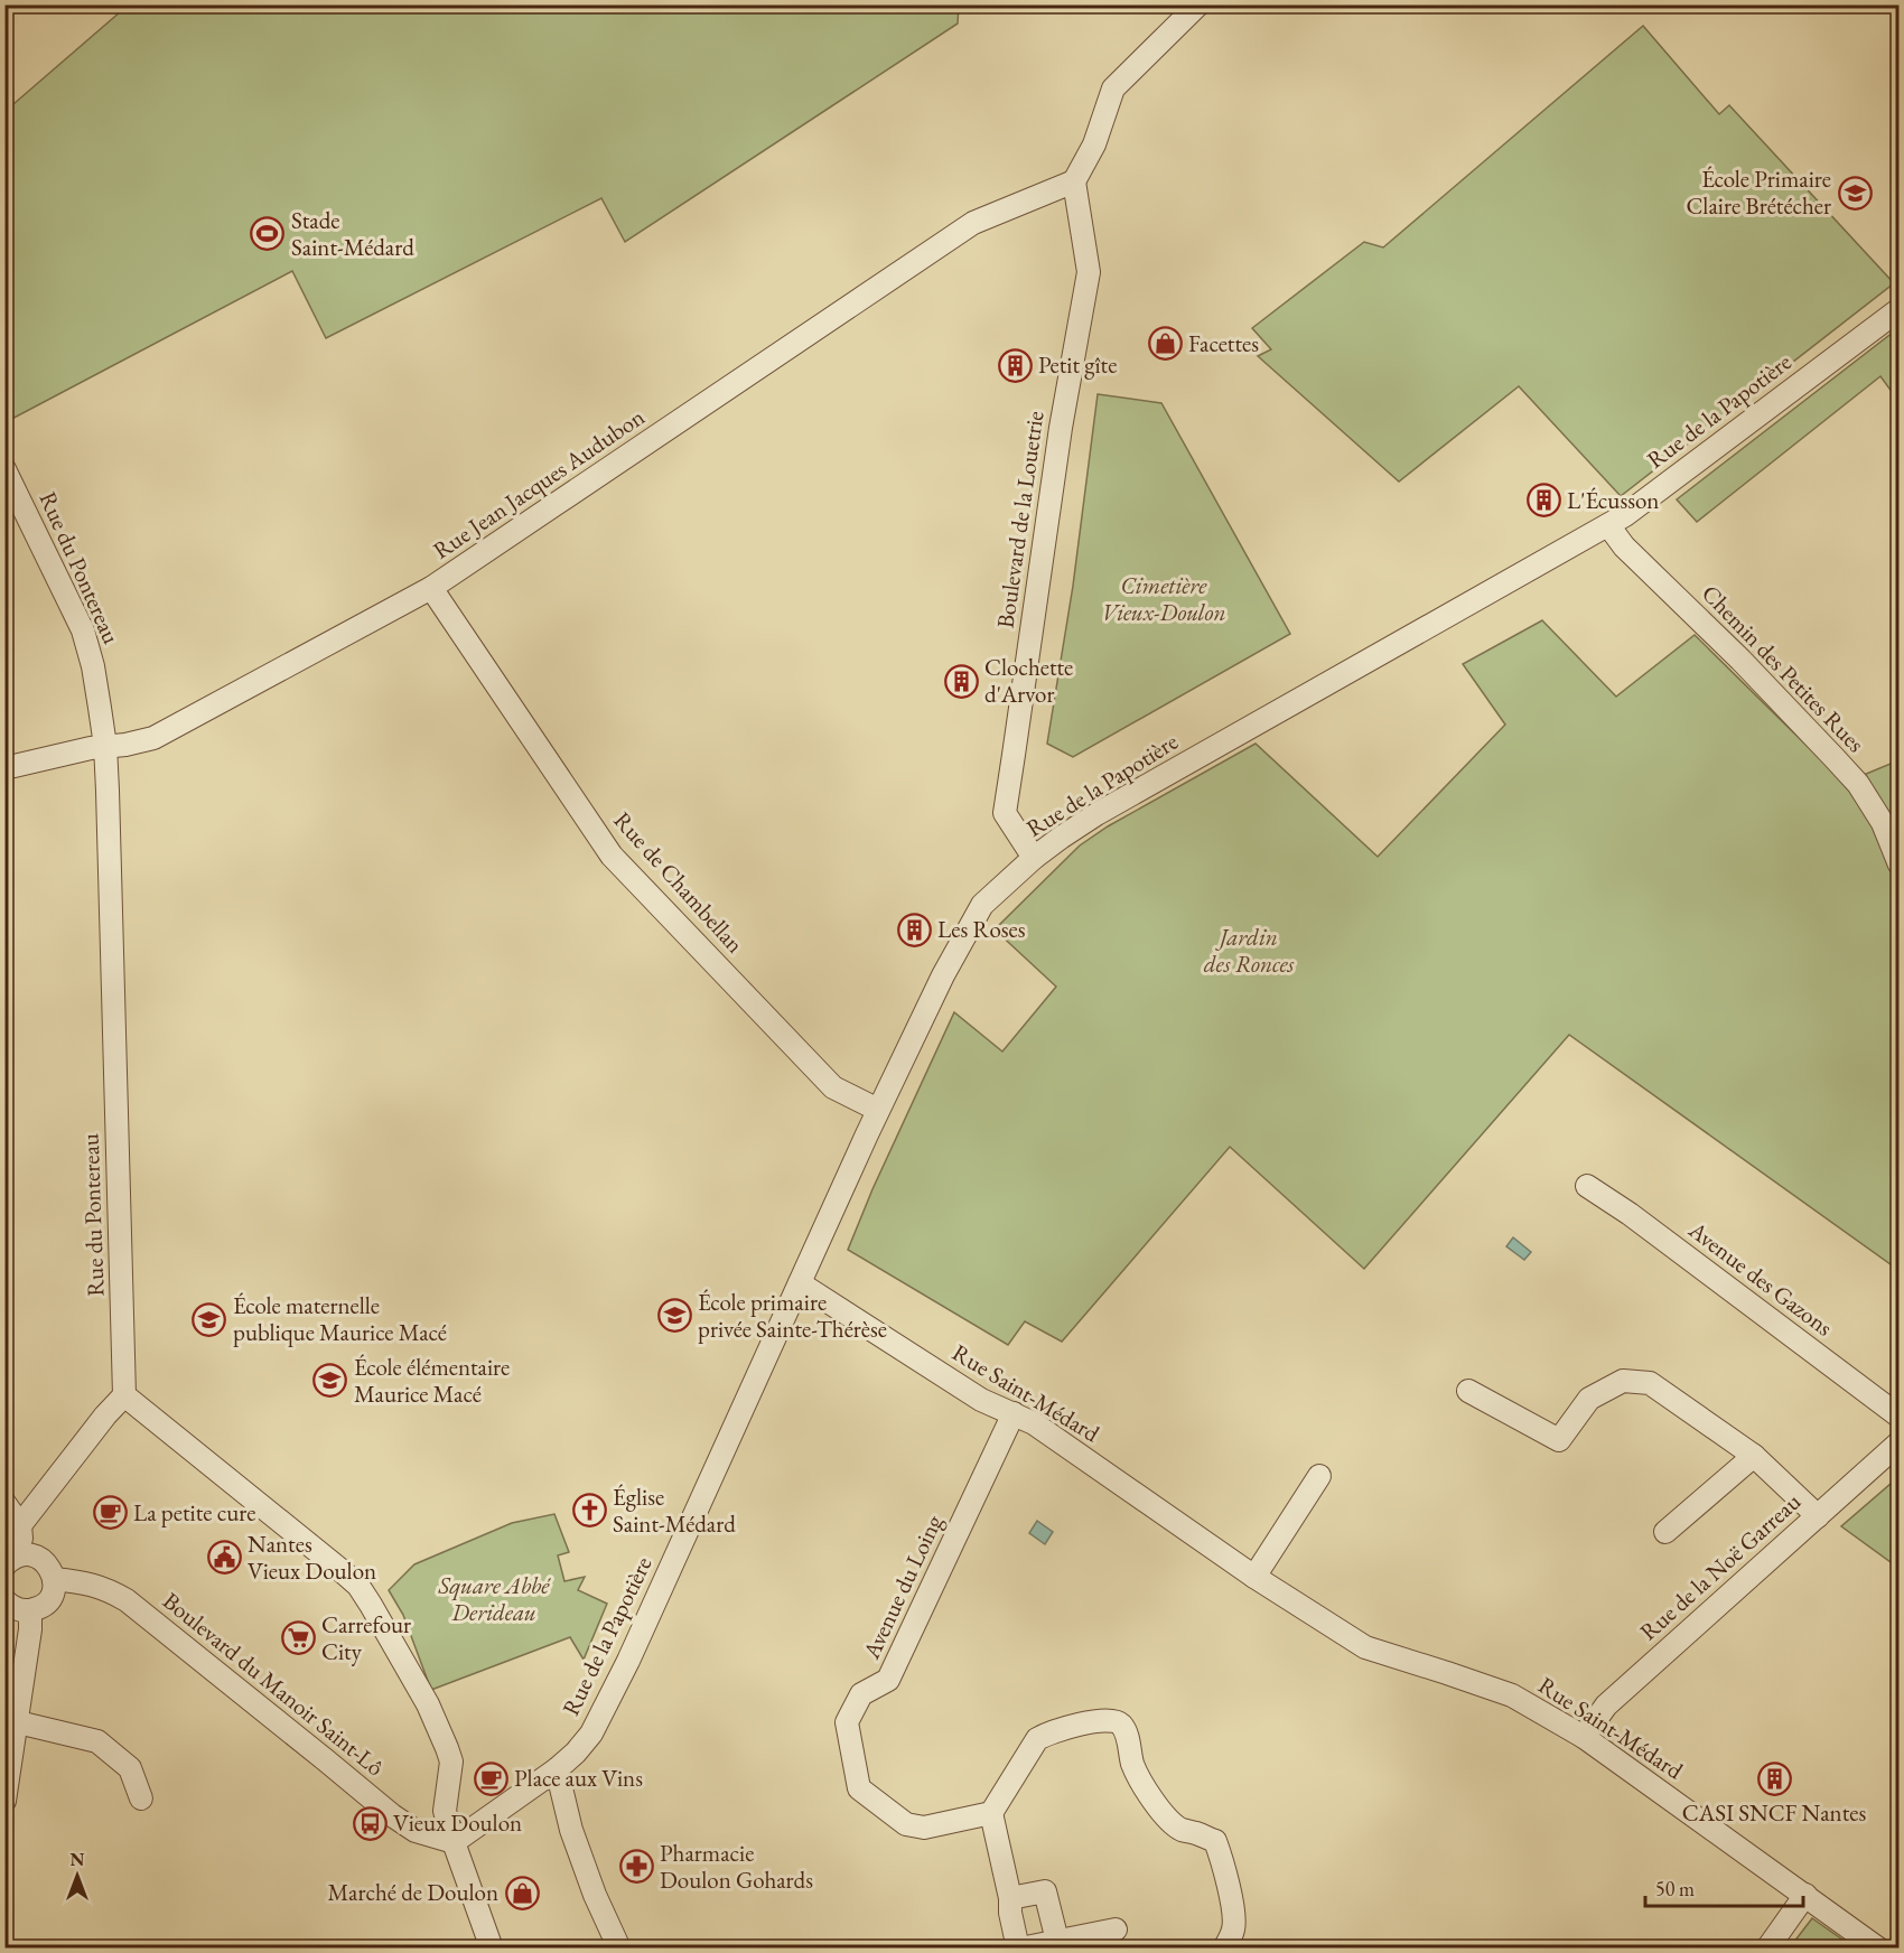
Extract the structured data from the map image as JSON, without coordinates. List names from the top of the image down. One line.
{"streets":{"street":["Rue de la Papotière","Rue Jean Jacques Audubon","Boulevard de la Louetrie","Rue du Pontereau","Chemin des Petites Rues","Rue de Chambellan","Avenue des Gazons","Rue Saint-Médard","Rue de la Noë Garreau","Avenue du Loing","Boulevard du Manoir Saint-Lô"]},"crossings":[["Rue de la Papotière","Boulevard de la Louetrie"],["Rue de la Papotière","Chemin des Petites Rues"],["Rue de la Papotière","Rue de Chambellan"],["Rue de la Papotière","Rue Saint-Médard"],["Rue de la Papotière","Boulevard du Manoir Saint-Lô"],["Rue Jean Jacques Audubon","Boulevard de la Louetrie"],["Rue Jean Jacques Audubon","Rue du Pontereau"],["Rue Jean Jacques Audubon","Rue de Chambellan"],["Rue Saint-Médard","Rue de la Noë Garreau"],["Rue Saint-Médard","Avenue du Loing"]],"parks":["Cimetière Vieux-Doulon","Jardin des Ronces","Square Abbé Derideau"],"places":{"school or university":["École Primaire Claire Brétécher","École primaire privée Sainte-Thérèse","École maternelle publique Maurice Macé","École élémentaire Maurice Macé"],"sports":["Stade Saint-Médard"],"shop":["Facettes","Marché de Doulon"],"building":["Petit gîte","L'Écusson","Clochette d'Arvor","Les Roses","CASI SNCF Nantes"],"church":["Église Saint-Médard"],"cafe":["La petite cure","Place aux Vins"],"public building":["Nantes Vieux Doulon"],"supermarket":["Carrefour City"],"bus stop":["Vieux Doulon"],"pharmacy":["Pharmacie Doulon Gohards"]},"scale_bar":"50 m","north":"top"}
